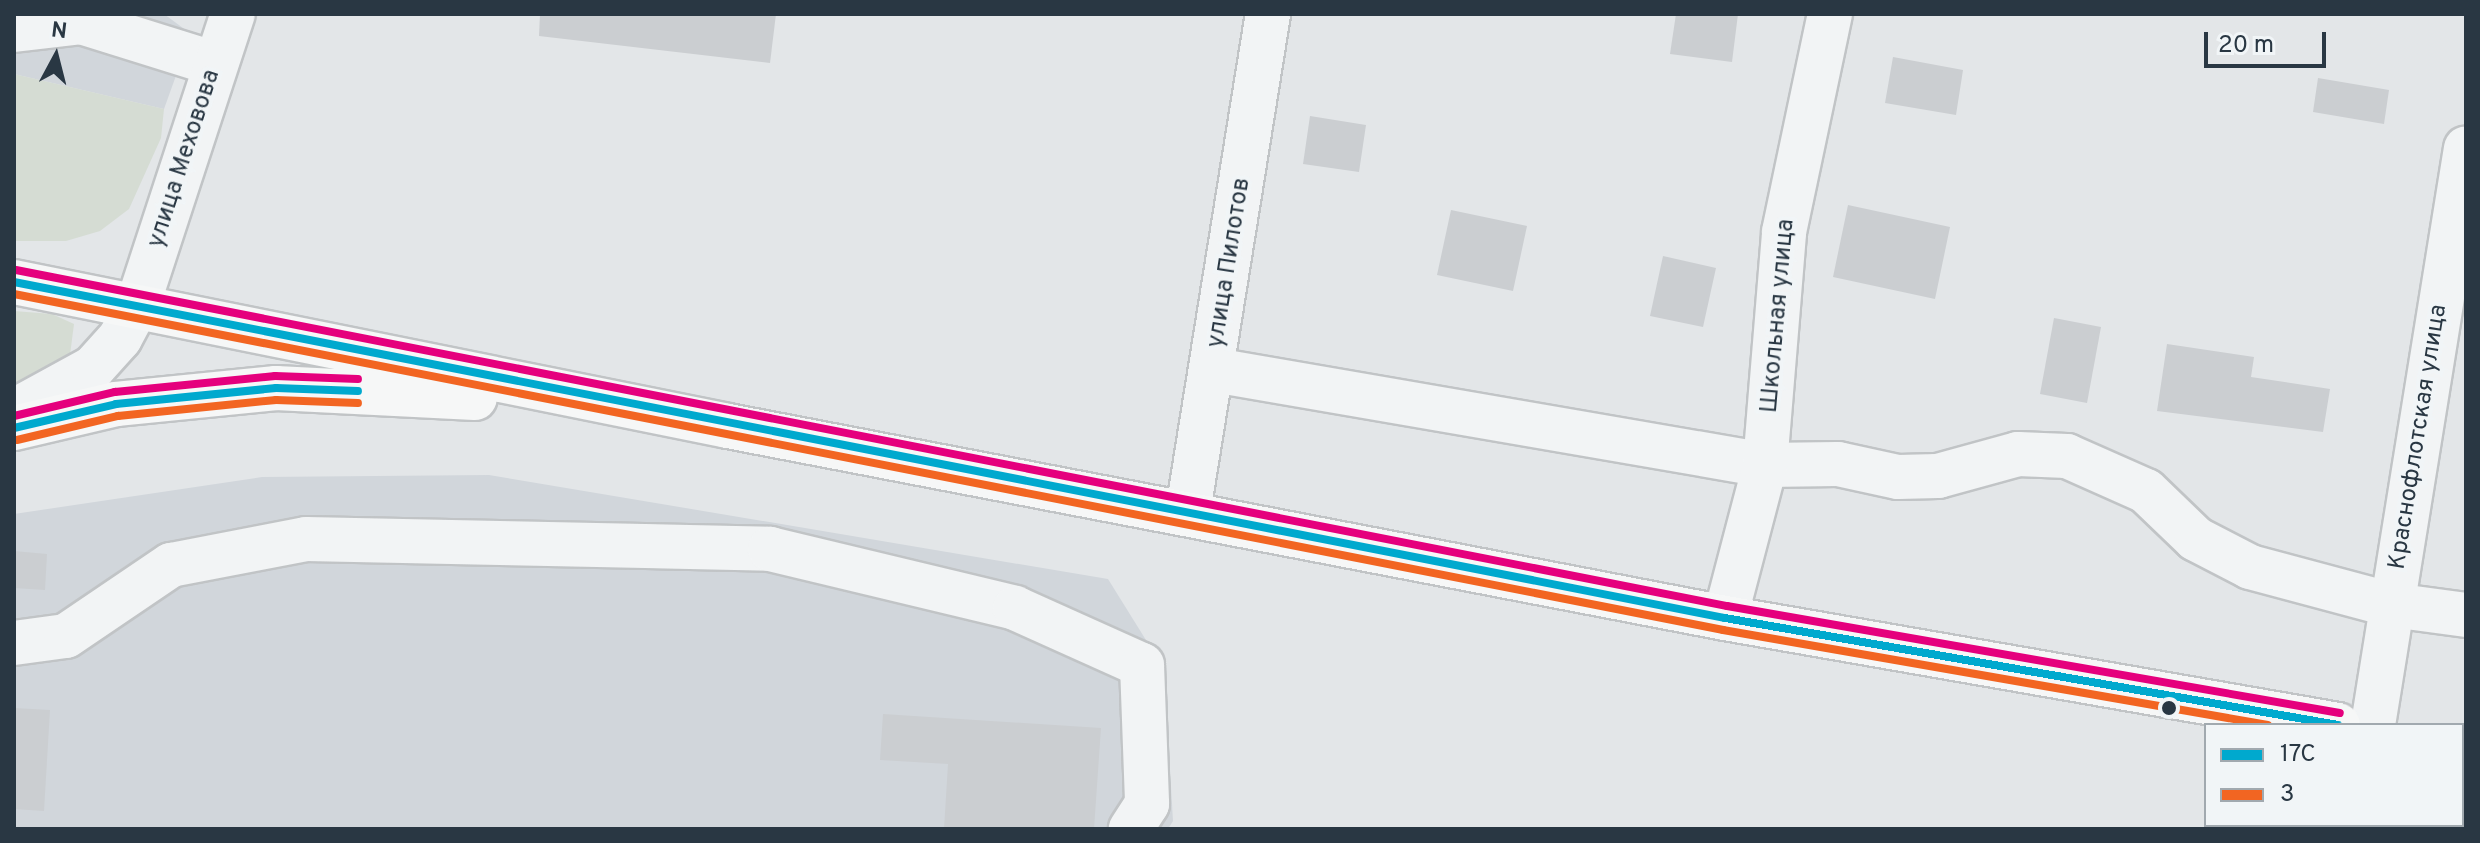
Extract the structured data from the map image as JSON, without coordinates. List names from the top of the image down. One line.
{"streets":{"street":["улица Меховова","улица Пилотов","Школьная улица","Краснофлотская улица"]},"lines":["transit line 17С","transit line 3"],"legend":["17С","3"],"scale_bar":"20 m","north":"top"}
